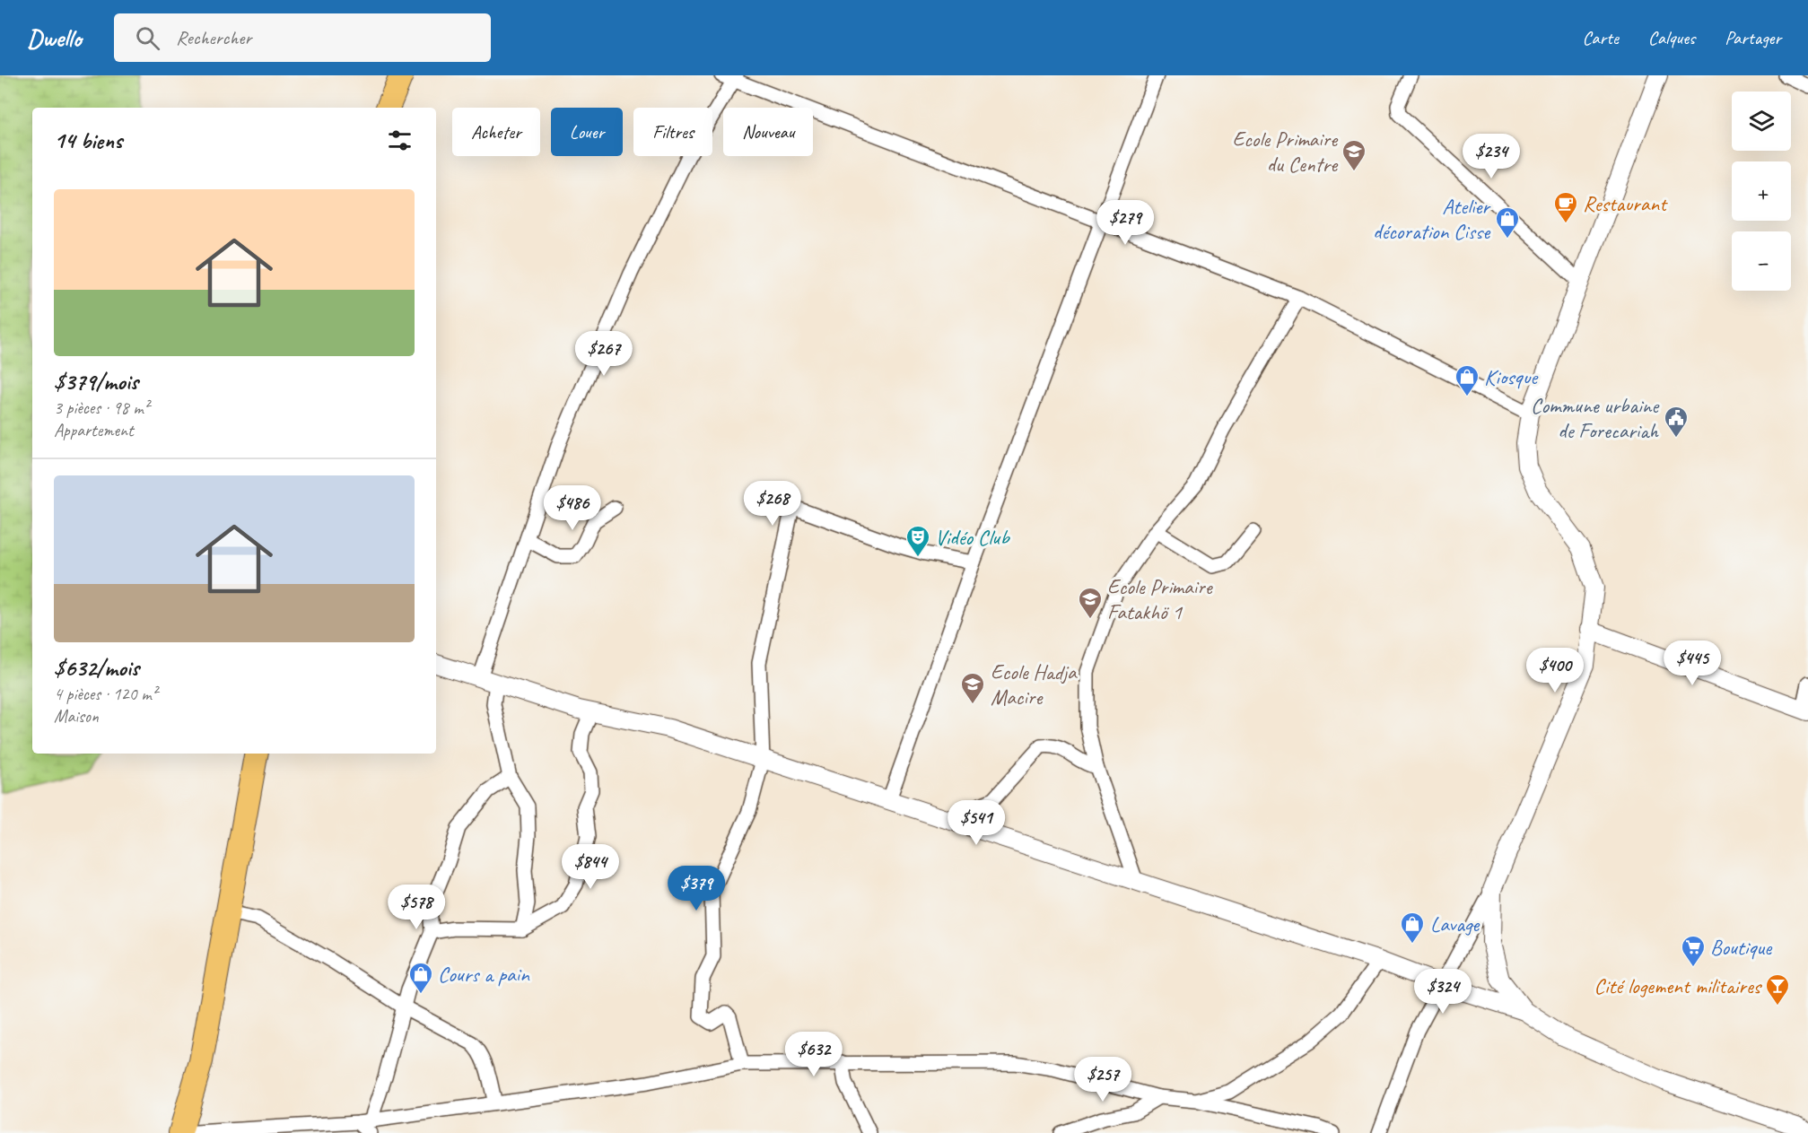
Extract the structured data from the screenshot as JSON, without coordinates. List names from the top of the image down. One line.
{"places":{"school or university":["Ecole Primaire du Centre","Ecole Primaire Fatakhö 1","Ecole Hadja Macire"],"cafe":["Restaurant"],"shop":["Atelier décoration Cisse","Kiosque","Lavage","Cours a pain"],"public building":["Commune urbaine de Forecariah"],"theatre":["Vidéo Club"],"supermarket":["Boutique"],"bar":["Cité logement militaires"]},"page":{"header":"Dwello","search":"Rechercher","nav":["Carte","Calques","Partager"],"map_buttons":["+","−"],"chip":["Acheter","Louer","Filtres","Nouveau"],"heading":"14 biens","price":["$234","$279","$267","$268","$486","$445","$400","$541","$844","$379","$578","$324","$632","$257"],"list":[{"name":"$379/mois","note":"3 pièces · 98 m² · Appartement"},{"name":"$632/mois","note":"4 pièces · 120 m² · Maison"}]}}
